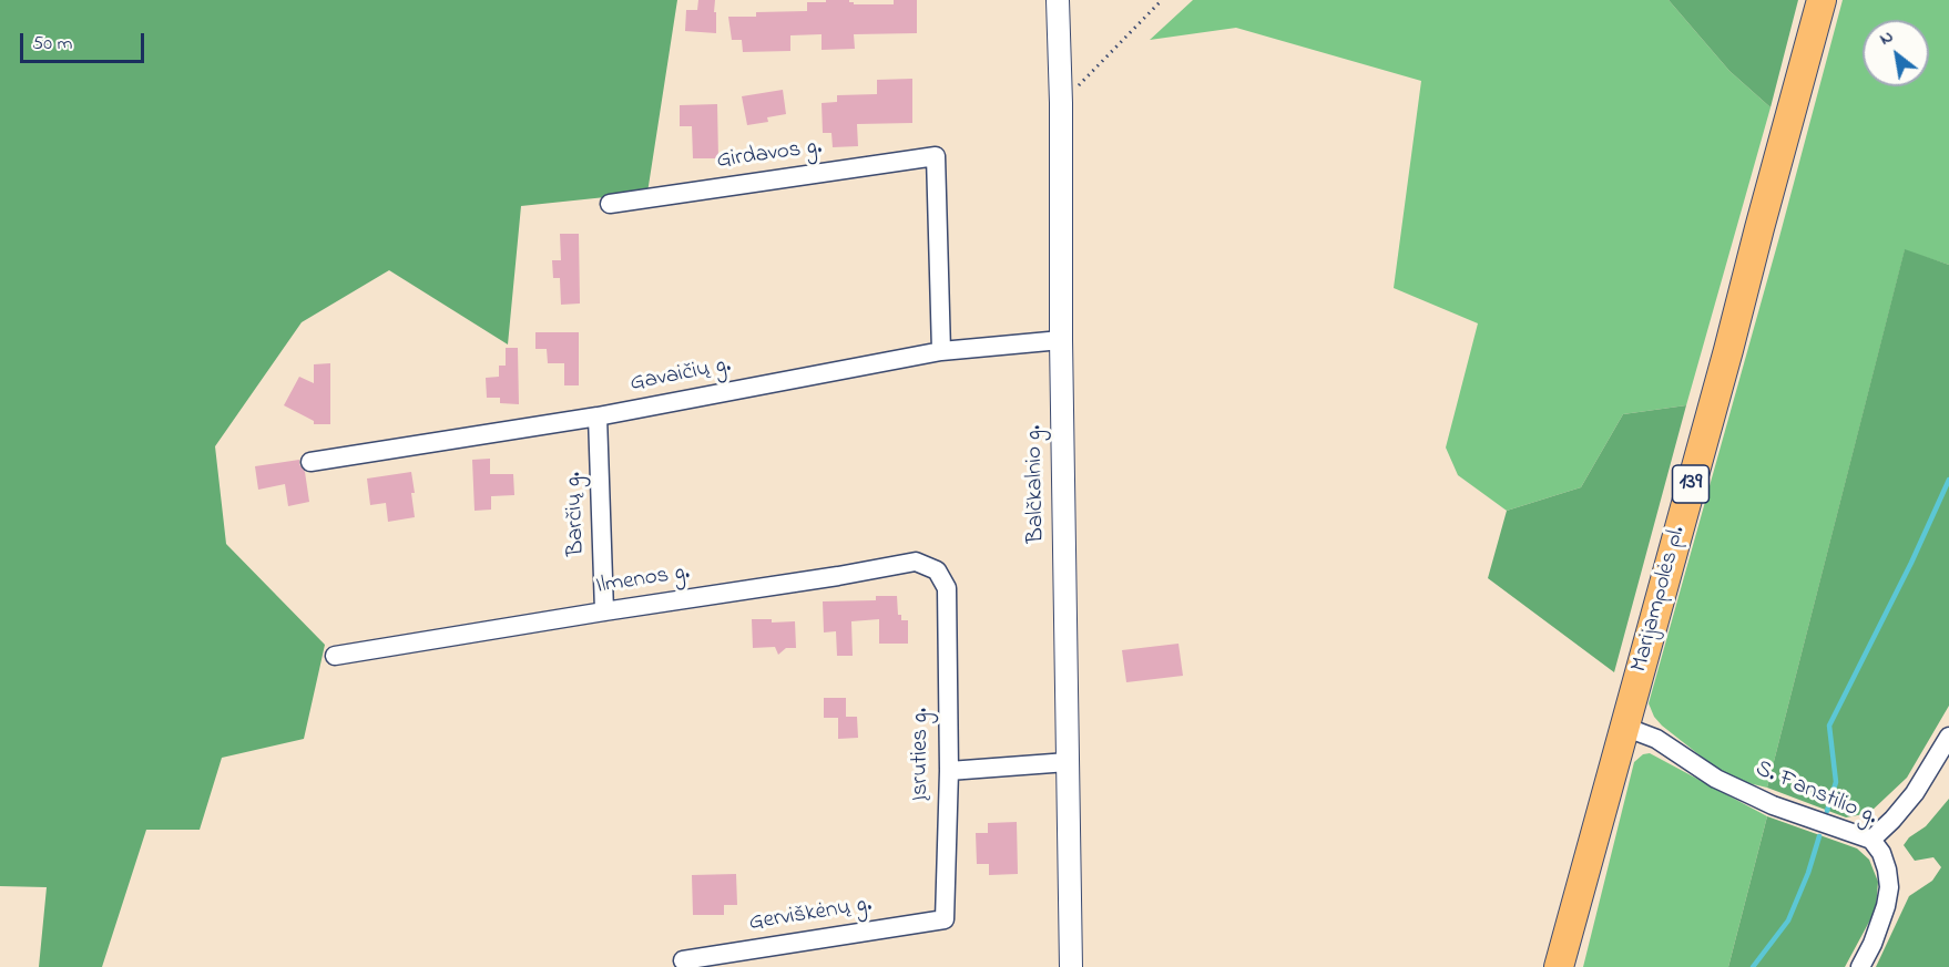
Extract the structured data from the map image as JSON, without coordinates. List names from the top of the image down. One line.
{"streets":{"main road":["139","Marijampolės pl."],"street":["Girdavos g.","Gavaičių g.","Balčkalnio g.","Barčių g.","Ilmenos g.","Įsruties g.","S. Fanstilio g.","Gerviškėnų g."]},"crossings":[["Girdavos g.","Gavaičių g."],["Gavaičių g.","Balčkalnio g."],["Gavaičių g.","Barčių g."],["Barčių g.","Ilmenos g."],["Ilmenos g.","Įsruties g."],["Marijampolės pl.","S. Fanstilio g."],["Įsruties g.","Gerviškėnų g."]],"scale_bar":"50 m","north":"top left"}
